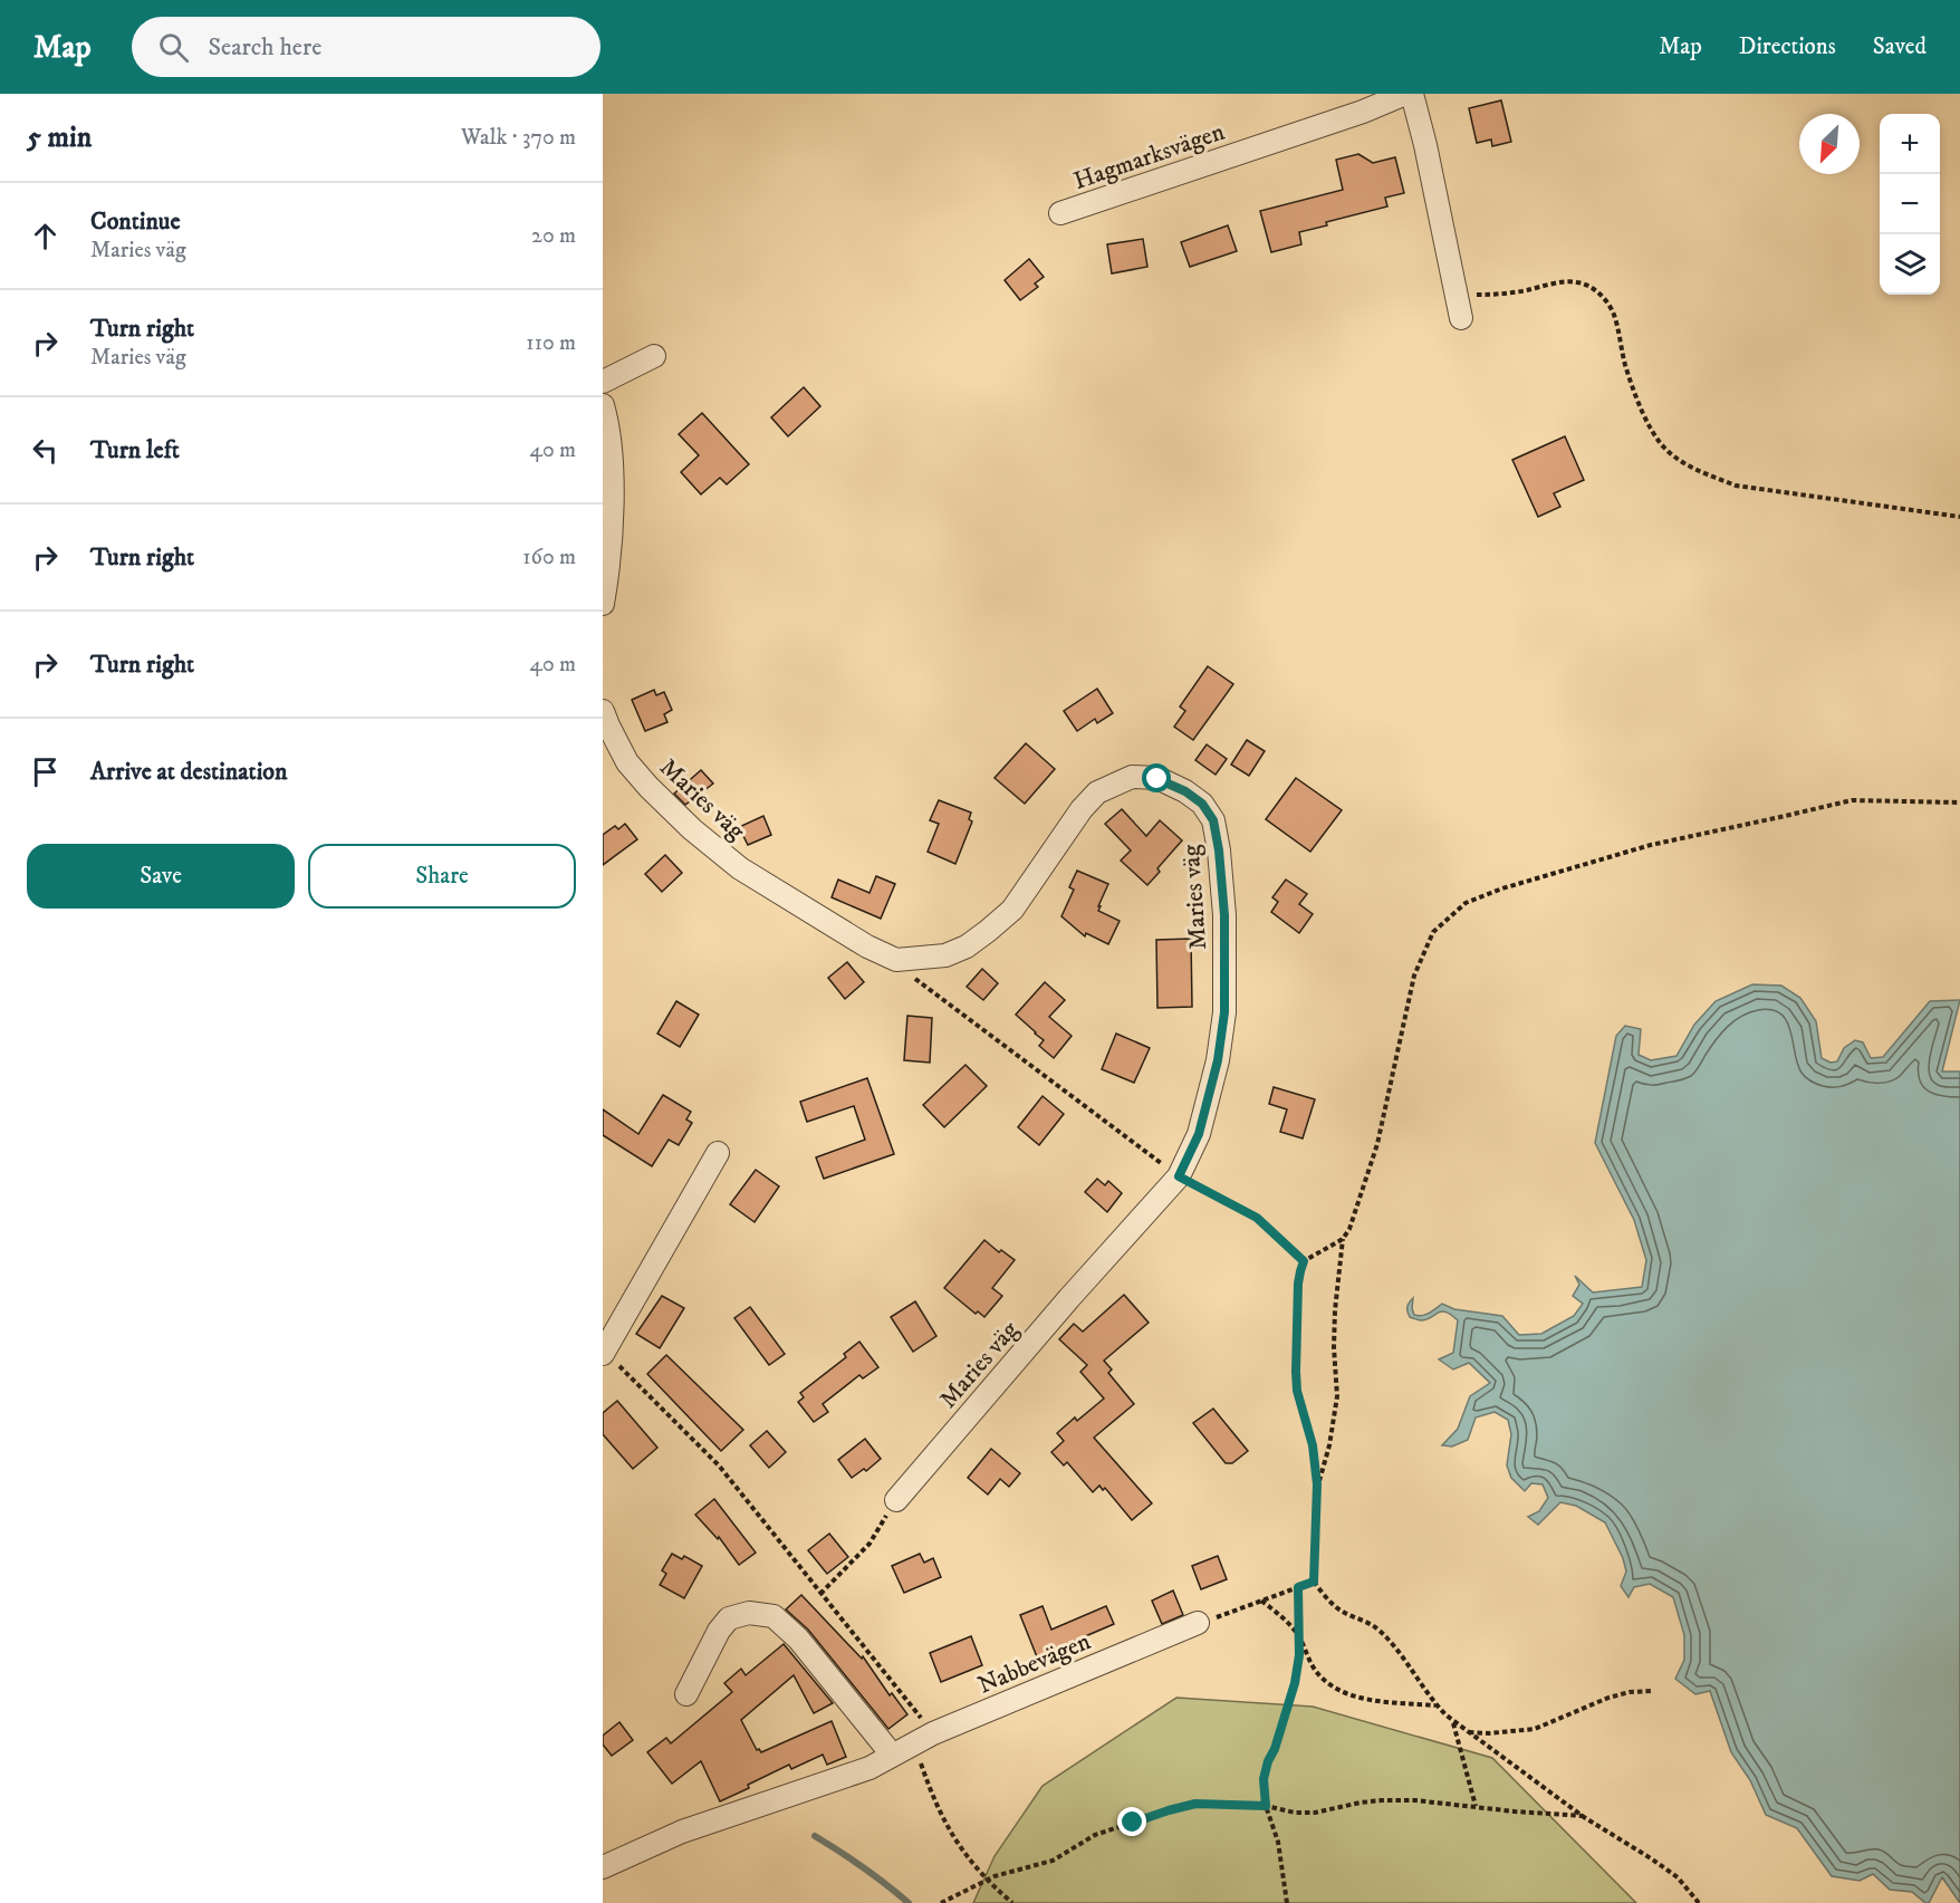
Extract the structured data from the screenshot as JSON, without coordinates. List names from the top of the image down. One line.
{"streets":{"street":["Hagmarksvägen","Maries väg","Nabbevägen"]},"north":"bottom left","page":{"header":"Map","search":"Search here","nav":["Map","Directions","Saved"],"heading":["5 min","Walk · 370 m"],"map_buttons":["+","−"],"list":[["Continue","Maries väg","20 m"],["Turn right","Maries väg","110 m"],["Turn left","40 m"],["Turn right","160 m"],["Turn right","40 m"],"Arrive at destination"],"buttons":["Save","Share"]}}
